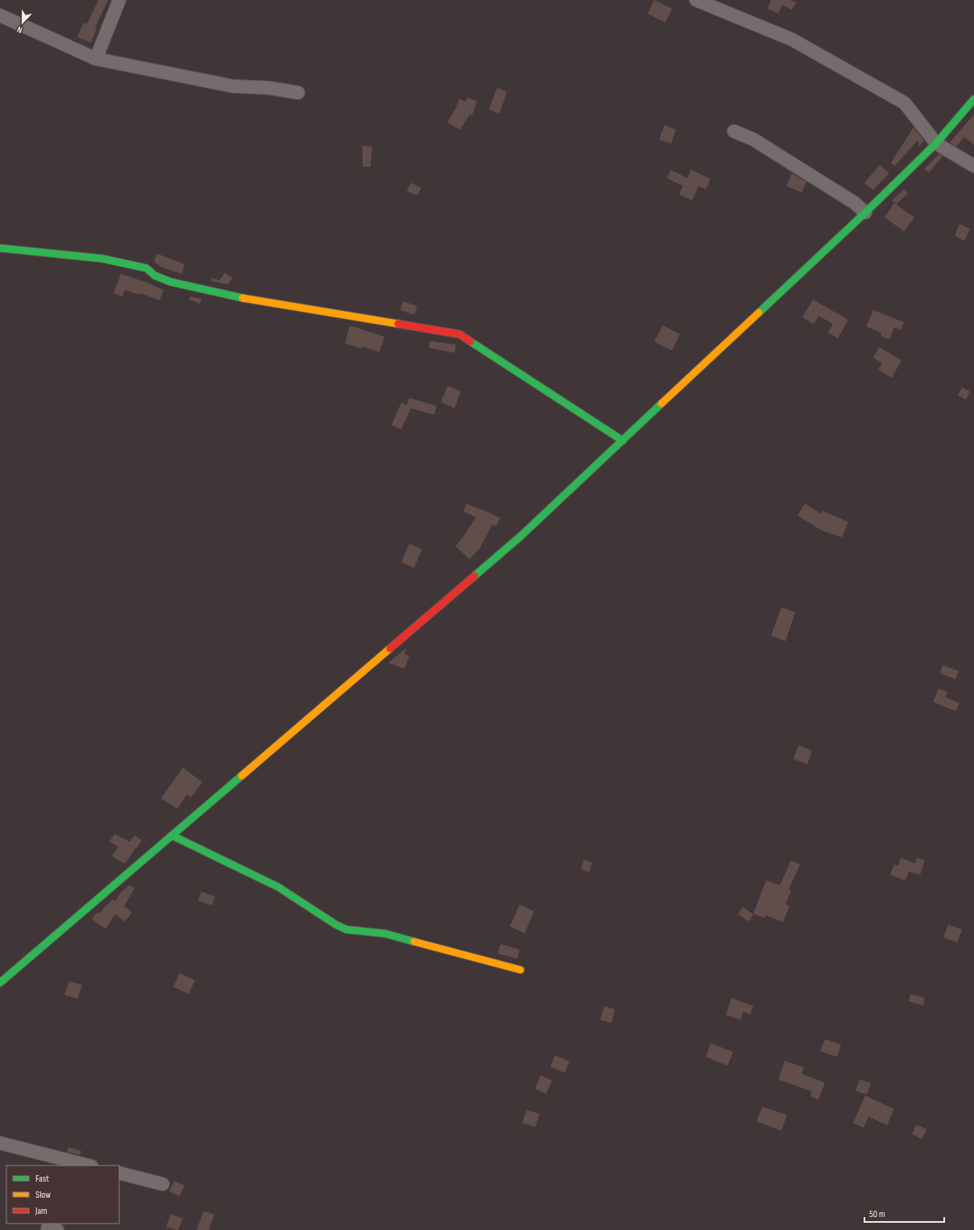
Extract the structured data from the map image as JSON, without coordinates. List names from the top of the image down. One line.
{"legend":["Fast","Slow","Jam"],"scale_bar":"50 m","north":"bottom"}
